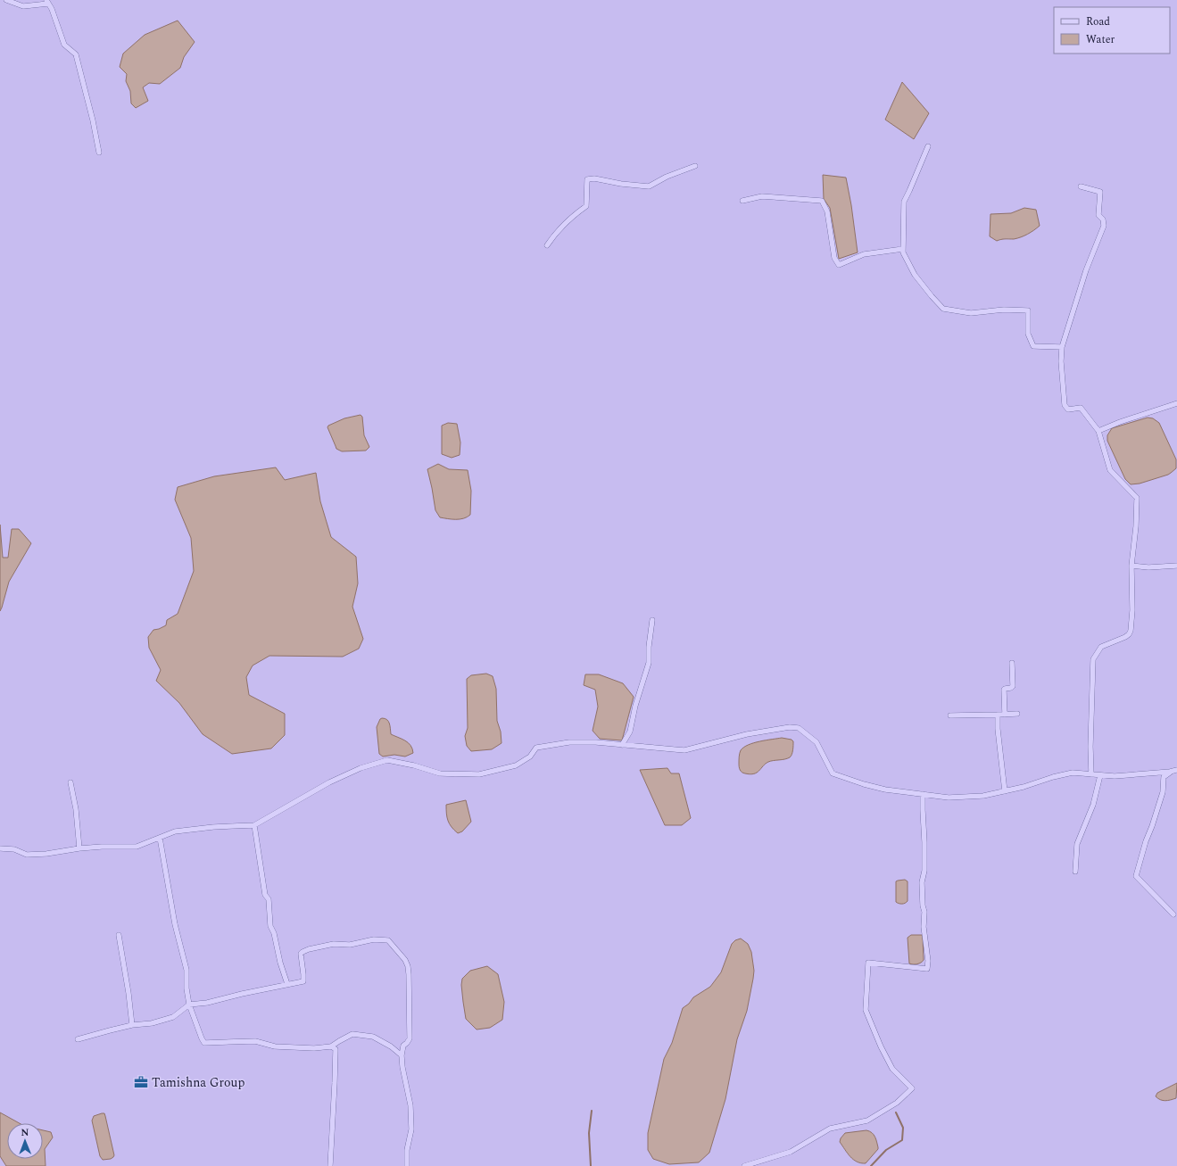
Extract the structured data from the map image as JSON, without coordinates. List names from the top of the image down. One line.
{"places":{"office":["Tamishna Group"]},"legend":["Road","Water"],"north":"top"}
